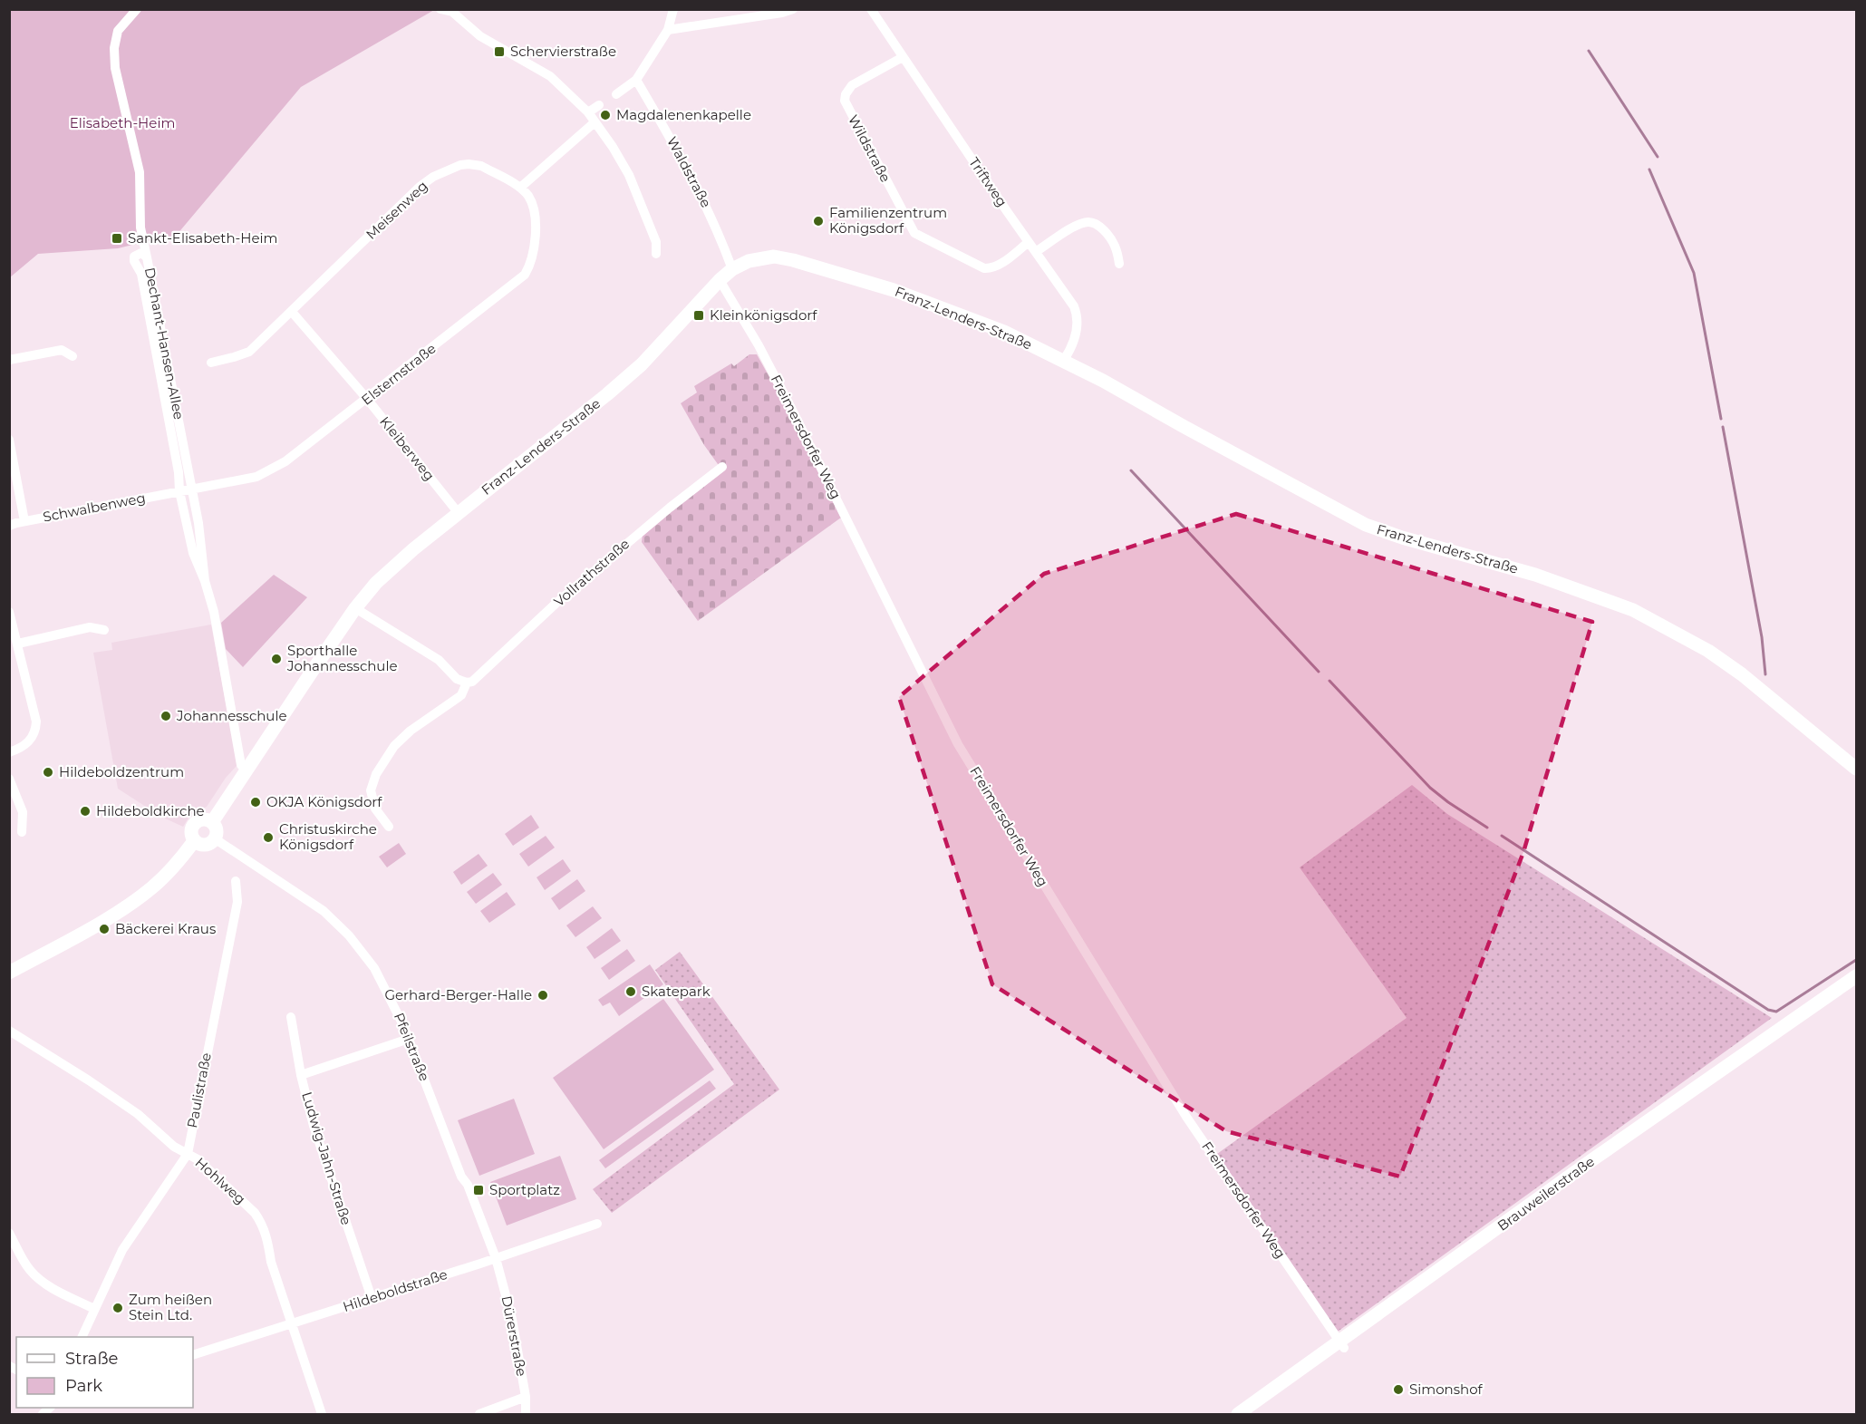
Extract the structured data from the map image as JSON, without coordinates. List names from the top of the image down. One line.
{"streets":{"street":["Wildstraße","Waldstraße","Triftweg","Meisenweg","Franz-Lenders-Straße","Dechant-Hansen-Allee","Elsternstraße","Freimersdorfer Weg","Kleiberweg","Schwalbenweg","Vollrathstraße","Pfeilstraße","Paulistraße","Ludwig-Jahn-Straße","Hohlweg","Brauweilerstraße","Hildeboldstraße","Dürerstraße"]},"crossings":[["Wildstraße","Triftweg"],["Waldstraße","Franz-Lenders-Straße"],["Triftweg","Franz-Lenders-Straße"],["Meisenweg","Elsternstraße"],["Meisenweg","Kleiberweg"],["Franz-Lenders-Straße","Dechant-Hansen-Allee"],["Franz-Lenders-Straße","Freimersdorfer Weg"],["Franz-Lenders-Straße","Kleiberweg"],["Franz-Lenders-Straße","Pfeilstraße"],["Dechant-Hansen-Allee","Elsternstraße"],["Dechant-Hansen-Allee","Schwalbenweg"],["Elsternstraße","Kleiberweg"],["Elsternstraße","Schwalbenweg"],["Freimersdorfer Weg","Brauweilerstraße"],["Pfeilstraße","Hildeboldstraße"],["Pfeilstraße","Dürerstraße"],["Paulistraße","Hohlweg"],["Ludwig-Jahn-Straße","Hildeboldstraße"],["Hohlweg","Hildeboldstraße"],["Hildeboldstraße","Dürerstraße"]],"parks":["Elisabeth-Heim"],"places":{"transit":["Schervierstraße","Sankt-Elisabeth-Heim","Kleinkönigsdorf","Sportplatz"],"other":["Magdalenenkapelle","Familienzentrum Königsdorf","Sporthalle Johannesschule","Johannesschule","Hildeboldzentrum","OKJA Königsdorf","Hildeboldkirche","Christuskirche Königsdorf","Bäckerei Kraus","Skatepark","Gerhard-Berger-Halle","Zum heißen Stein Ltd.","Simonshof"]},"legend":["Straße","Park"]}
